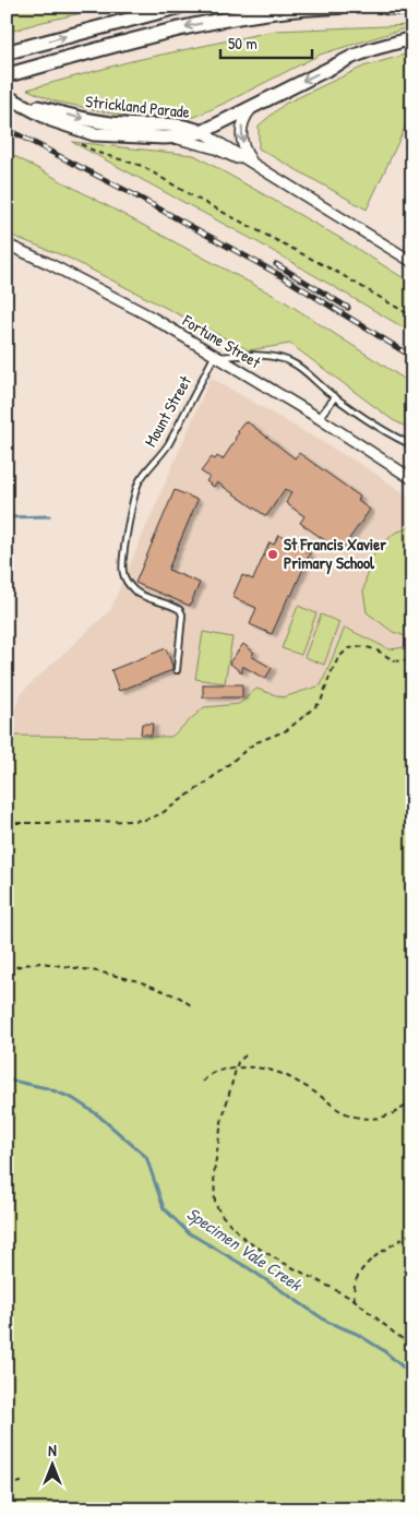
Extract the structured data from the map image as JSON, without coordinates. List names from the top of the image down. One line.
{"streets":{"street":["Strickland Parade","Fortune Street"],"lane":["Mount Street"]},"crossings":[["Fortune Street","Mount Street"]],"water":["Specimen Vale Creek"],"places":["St Francis Xavier Primary School"],"scale_bar":"50 m","north":"top"}
